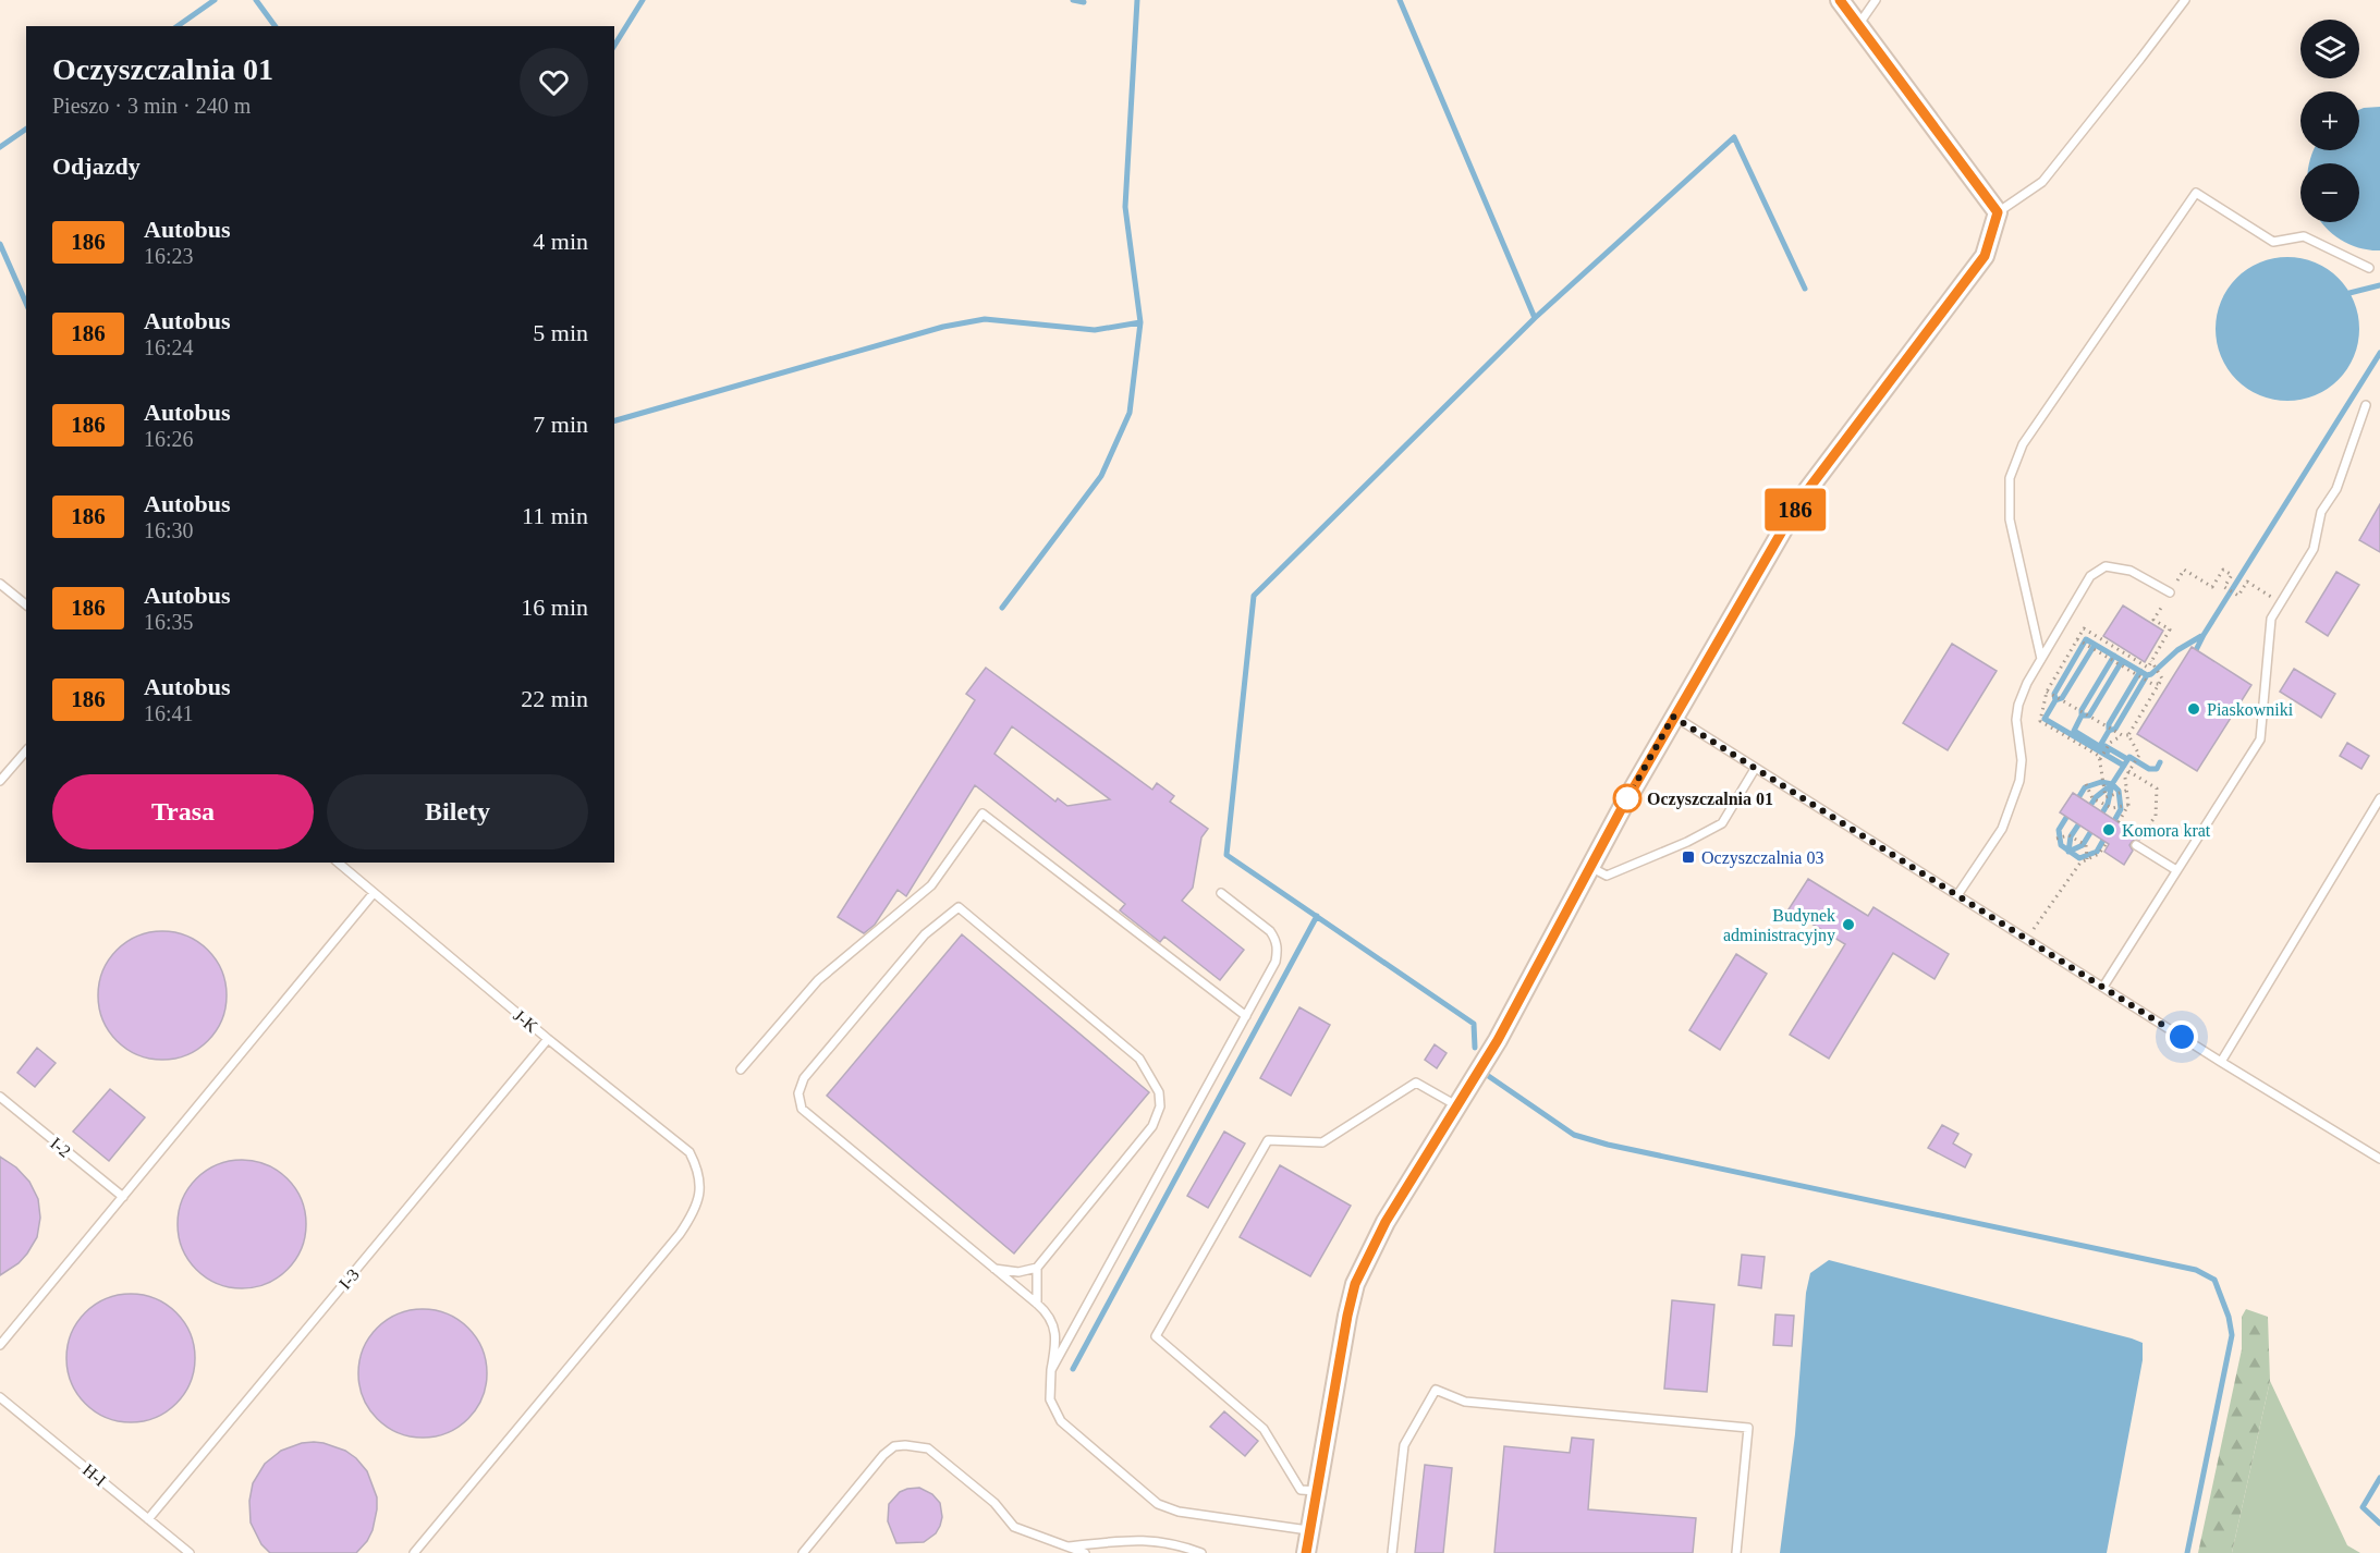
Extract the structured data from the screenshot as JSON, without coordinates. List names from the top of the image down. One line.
{"streets":{"lane":["J-K","I-2","I-3","H-I"]},"crossings":[["J-K","I-3"],["I-3","H-I"]],"places":{"other":["Piaskowniki","Oczyszczalnia 01","Komora krat","Budynek administracyjny"],"transit":["Oczyszczalnia 03"]},"lines":["bus line 186"],"page":{"on_map":"186","map_buttons":["+","−"],"heading":[["Oczyszczalnia 01","Pieszo · 3 min · 240 m"],"Odjazdy"],"list":[{"mark":"186","name":"Autobus","note":"16:23","value":"4 min"},{"mark":"186","name":"Autobus","note":"16:24","value":"5 min"},{"mark":"186","name":"Autobus","note":"16:26","value":"7 min"},{"mark":"186","name":"Autobus","note":"16:30","value":"11 min"},{"mark":"186","name":"Autobus","note":"16:35","value":"16 min"},{"mark":"186","name":"Autobus","note":"16:41","value":"22 min"}],"buttons":["Trasa","Bilety"]}}
